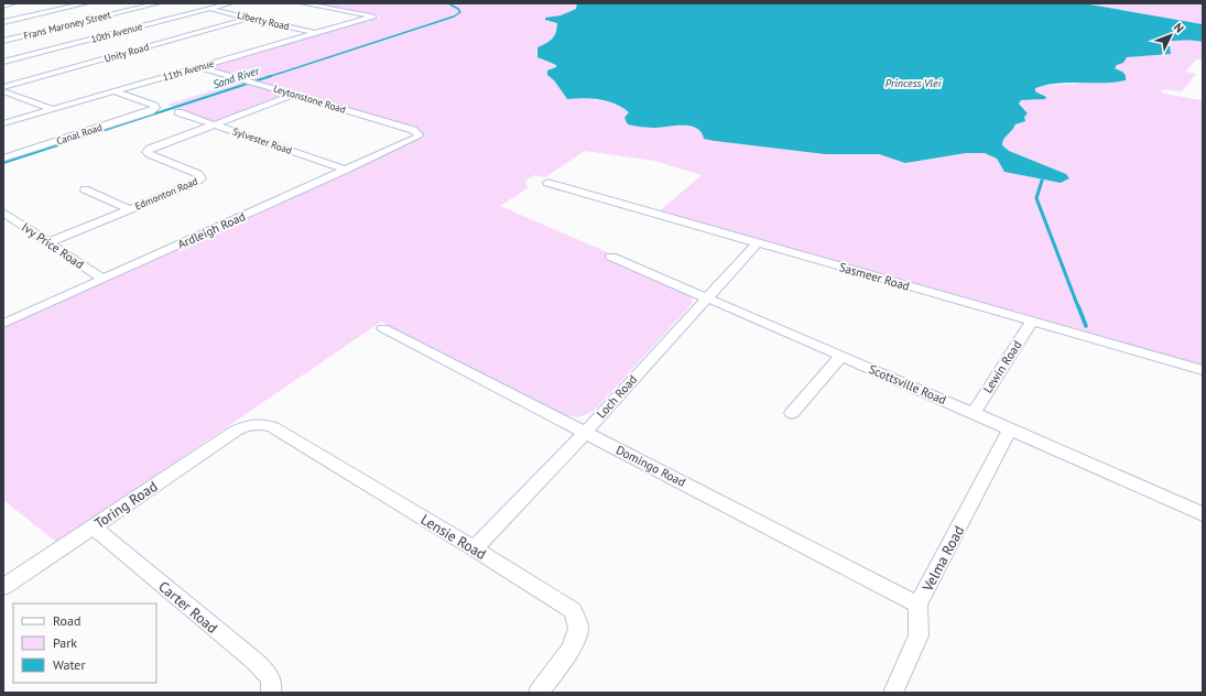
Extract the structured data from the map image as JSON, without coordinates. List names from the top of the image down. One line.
{"streets":{"street":["Liberty Road","Frans Maroney Street","10th Avenue","Unity Road","11th Avenue","Leytonstone Road","Canal Road","Sylvester Road","Edmonton Road","Ardleigh Road","Ivy Price Road","Sasmeer Road","Lewin Road","Scottsville Road","Loch Road","Domingo Road","Toring Road","Lensie Road","Velma Road","Carter Road"]},"crossings":[["Liberty Road","10th Avenue"],["Liberty Road","Unity Road"],["Liberty Road","11th Avenue"],["Frans Maroney Street","10th Avenue"],["11th Avenue","Leytonstone Road"],["11th Avenue","Canal Road"],["Leytonstone Road","Edmonton Road"],["Leytonstone Road","Ardleigh Road"],["Sylvester Road","Edmonton Road"],["Sylvester Road","Ardleigh Road"],["Edmonton Road","Ivy Price Road"],["Ardleigh Road","Ivy Price Road"],["Sasmeer Road","Lewin Road"],["Sasmeer Road","Loch Road"],["Lewin Road","Scottsville Road"],["Scottsville Road","Loch Road"],["Scottsville Road","Velma Road"],["Loch Road","Domingo Road"],["Loch Road","Lensie Road"],["Domingo Road","Velma Road"],["Toring Road","Lensie Road"],["Toring Road","Carter Road"]],"water":["Sand River","Princess Vlei"],"legend":["Road","Park","Water"],"north":"top right"}
